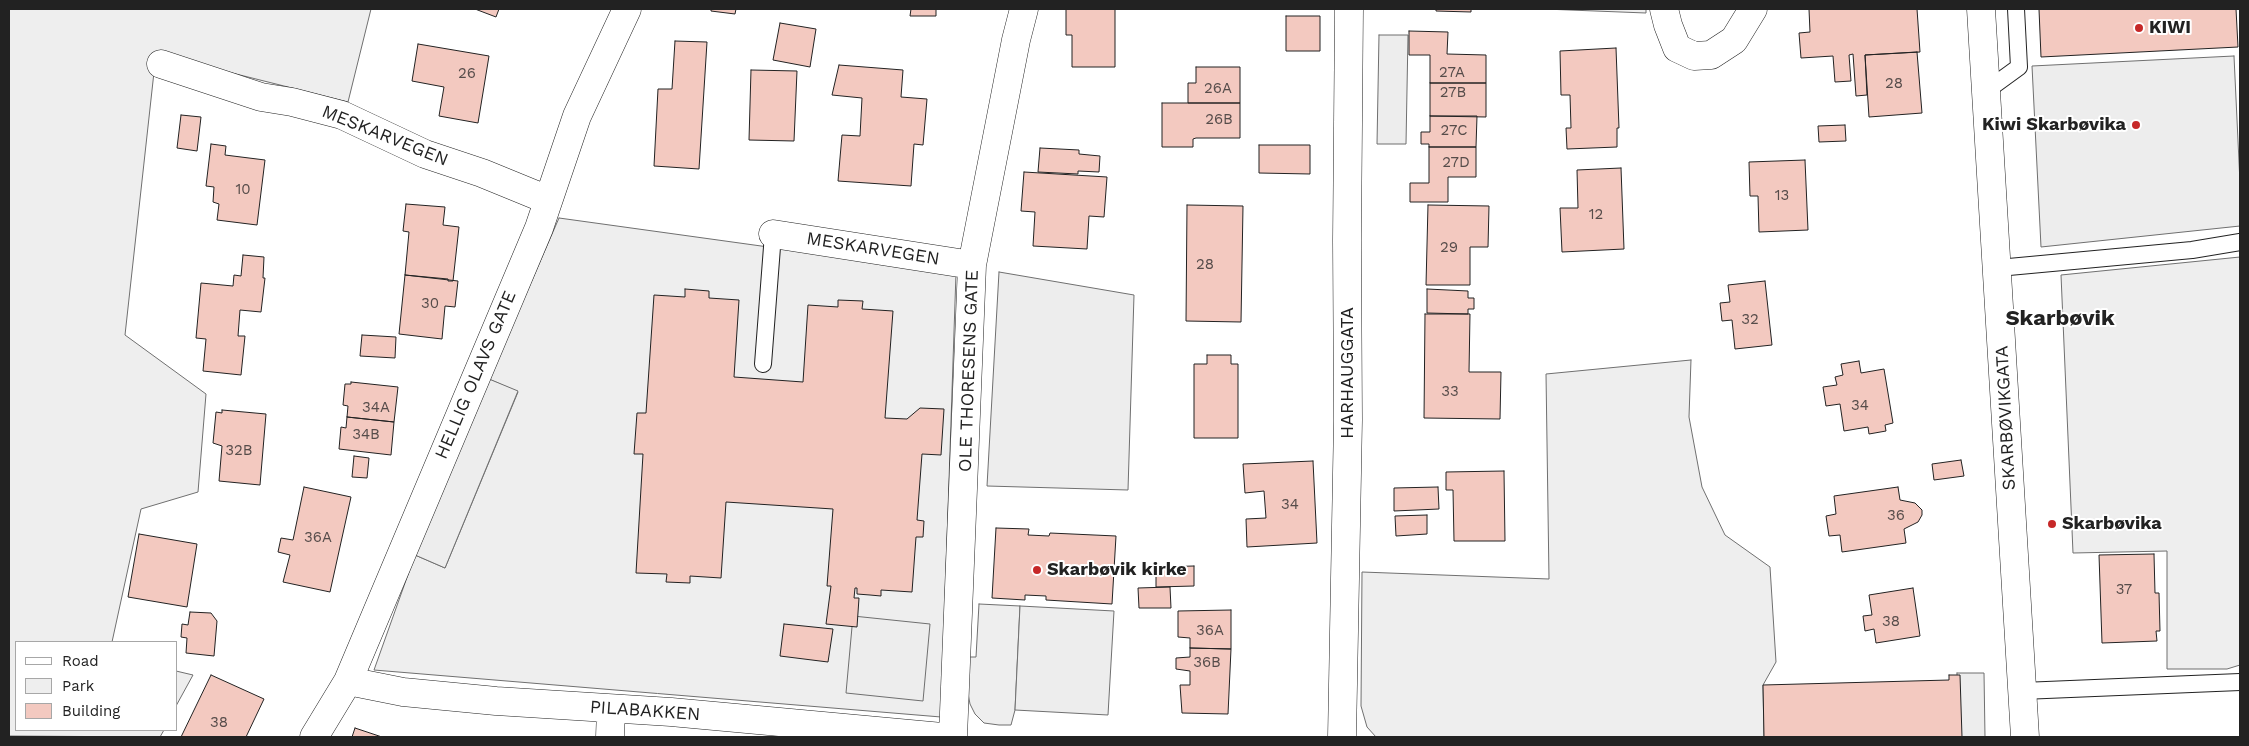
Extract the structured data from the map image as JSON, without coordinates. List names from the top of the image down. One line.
{"streets":{"street":["MESKARVEGEN","OLE THORESENS GATE","HARHAUGGATA","HELLIG OLAVS GATE","SKARBØVIKGATA","PILABAKKEN"]},"crossings":[["MESKARVEGEN","OLE THORESENS GATE"],["MESKARVEGEN","HELLIG OLAVS GATE"],["HELLIG OLAVS GATE","PILABAKKEN"]],"districts":["Skarbøvik"],"places":["KIWI","Kiwi Skarbøvika","Skarbøvika","Skarbøvik kirke"],"house_numbers":["27A","26","28","26A","27B","26B","27C","27D","10","13","12","29","28","30","32","33","34","34A","34B","32B","34","36","36A","37","38","36A","36B","38"],"legend":["Road","Park","Building"]}
